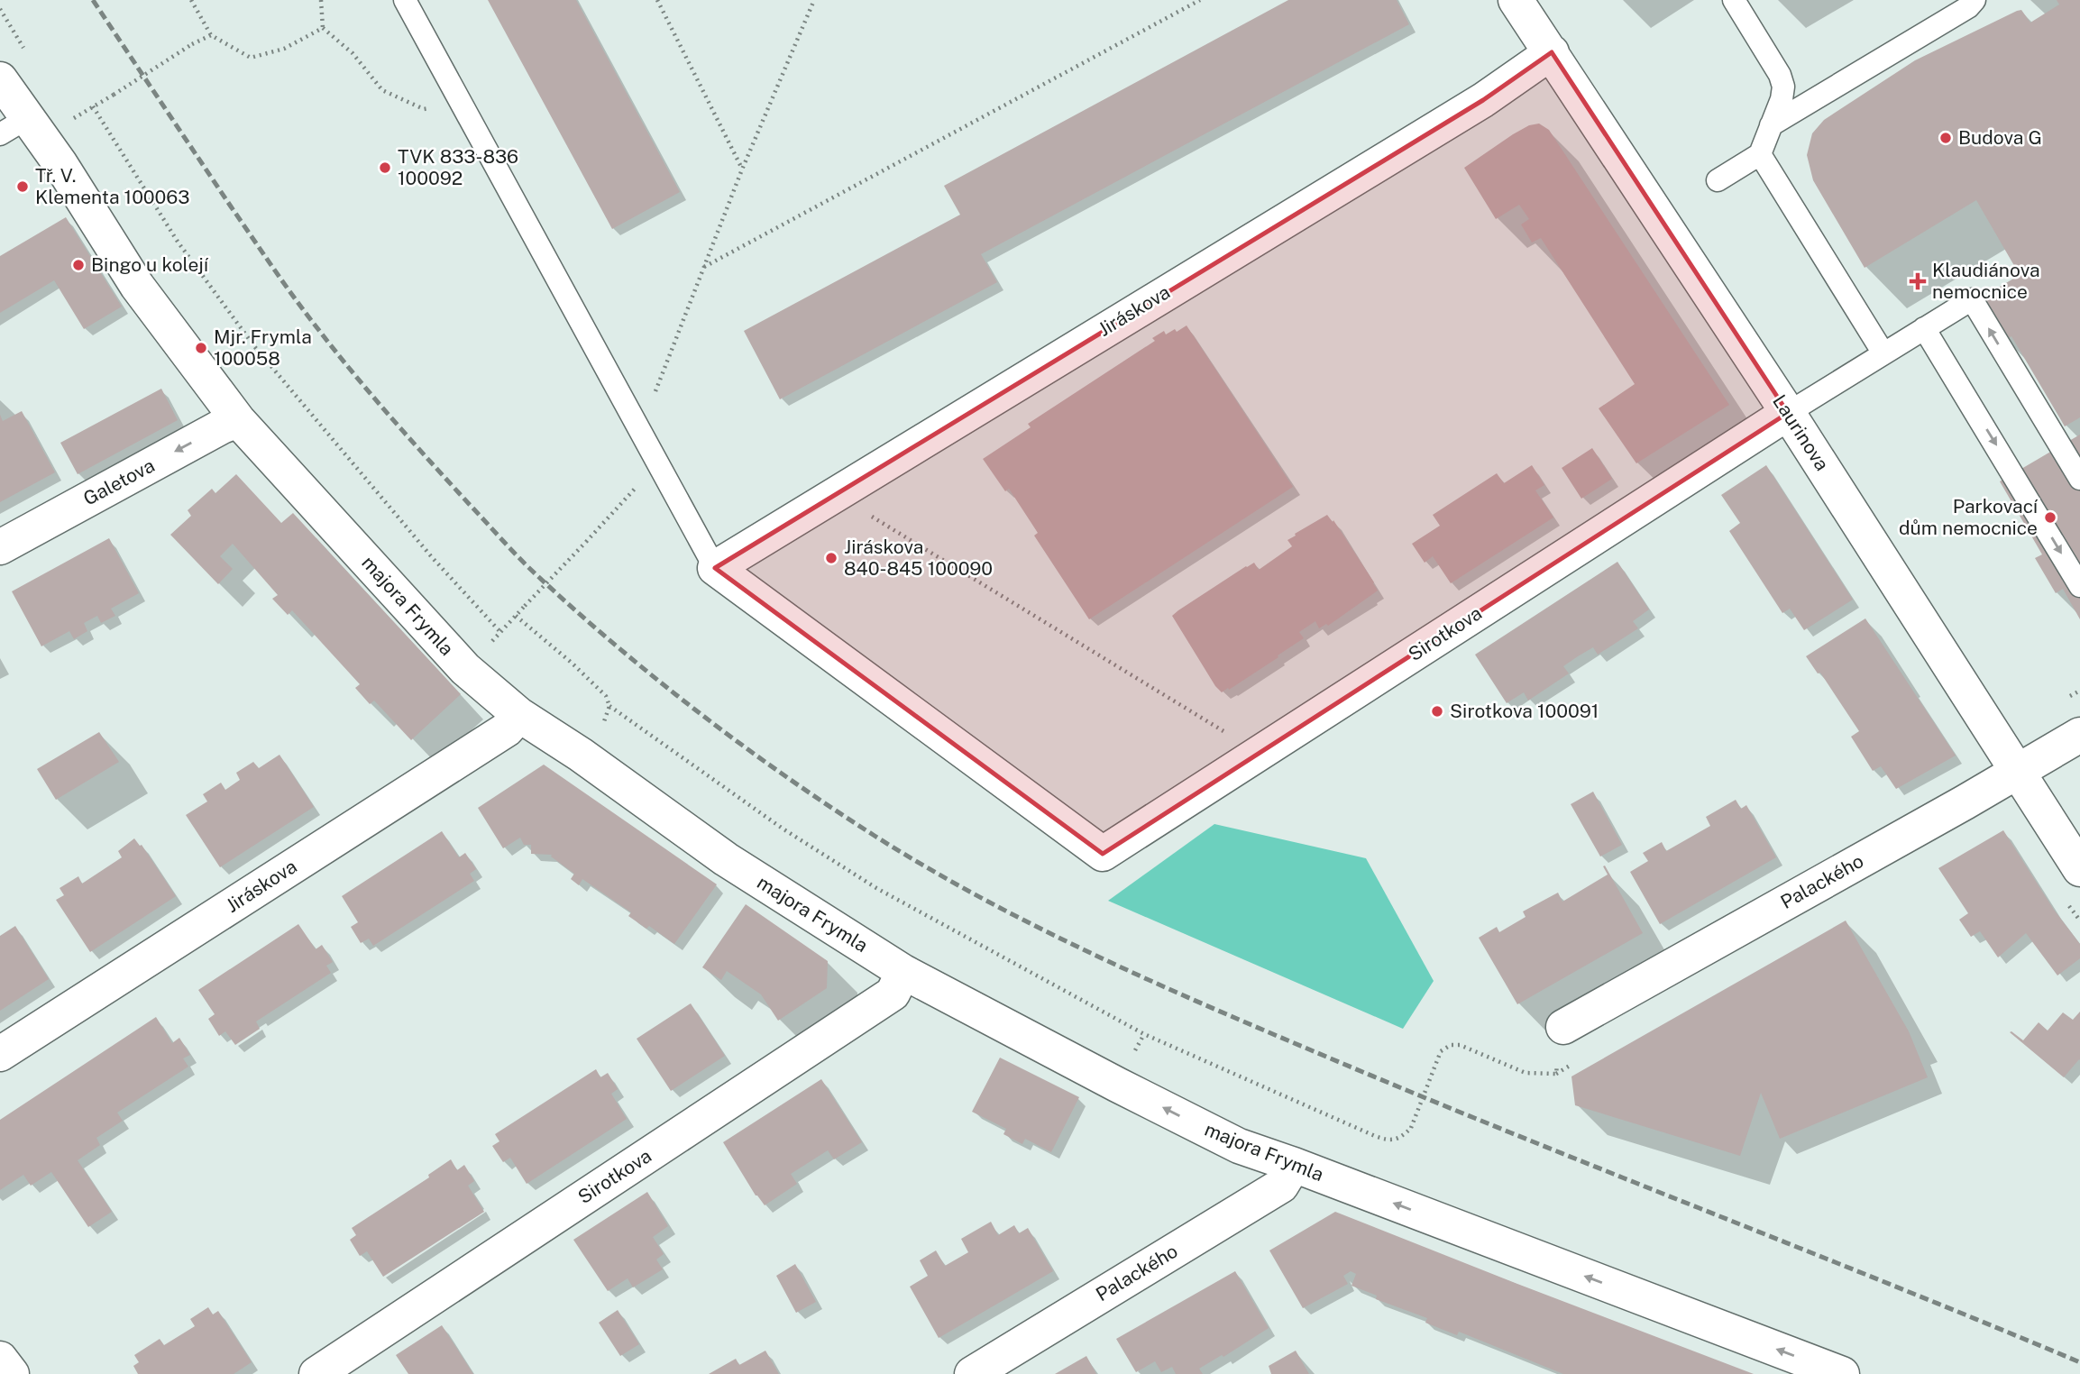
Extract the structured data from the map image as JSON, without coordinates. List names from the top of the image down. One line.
{"streets":{"street":["Jiráskova","Laurinova","Galetova","majora Frymla","Sirotkova","Palackého"]},"crossings":[["Jiráskova","Laurinova"],["Jiráskova","majora Frymla"],["Jiráskova","Sirotkova"],["Laurinova","Sirotkova"],["Laurinova","Palackého"],["Galetova","majora Frymla"],["majora Frymla","Sirotkova"],["majora Frymla","Palackého"]],"one_way":["Galetova","majora Frymla"],"places":{"other":["Budova G","TVK 833-836 100092","Tř. V. Klementa 100063","Bingo u kolejí","Mjr. Frymla 100058","Parkovací dům nemocnice","Jiráskova 840-845 100090","Sirotkova 100091"],"health":["Klaudiánova nemocnice"]}}
